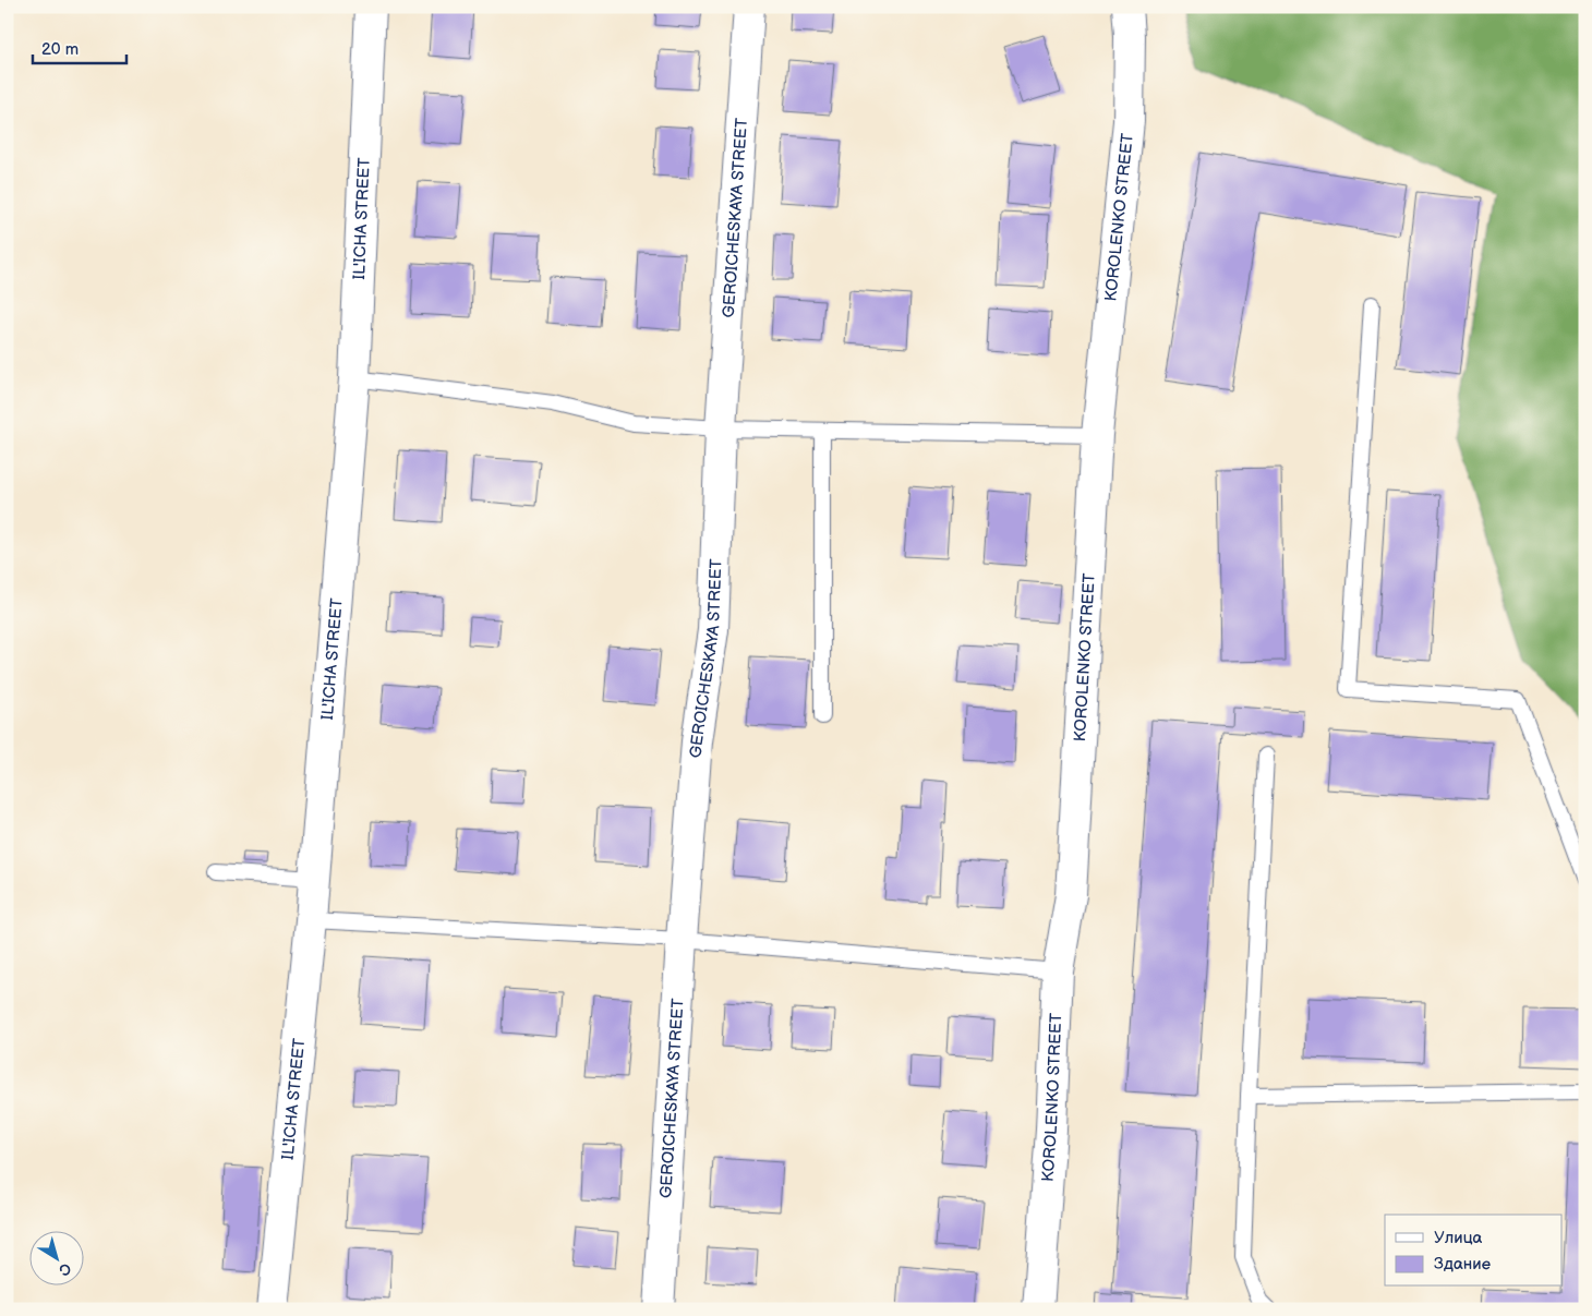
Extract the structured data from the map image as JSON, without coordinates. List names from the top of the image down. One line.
{"streets":{"street":["IL'ICHA STREET","GEROICHESKAYA STREET","KOROLENKO STREET"]},"legend":["Улица","Здание"],"scale_bar":"20 m","north":"bottom right"}
